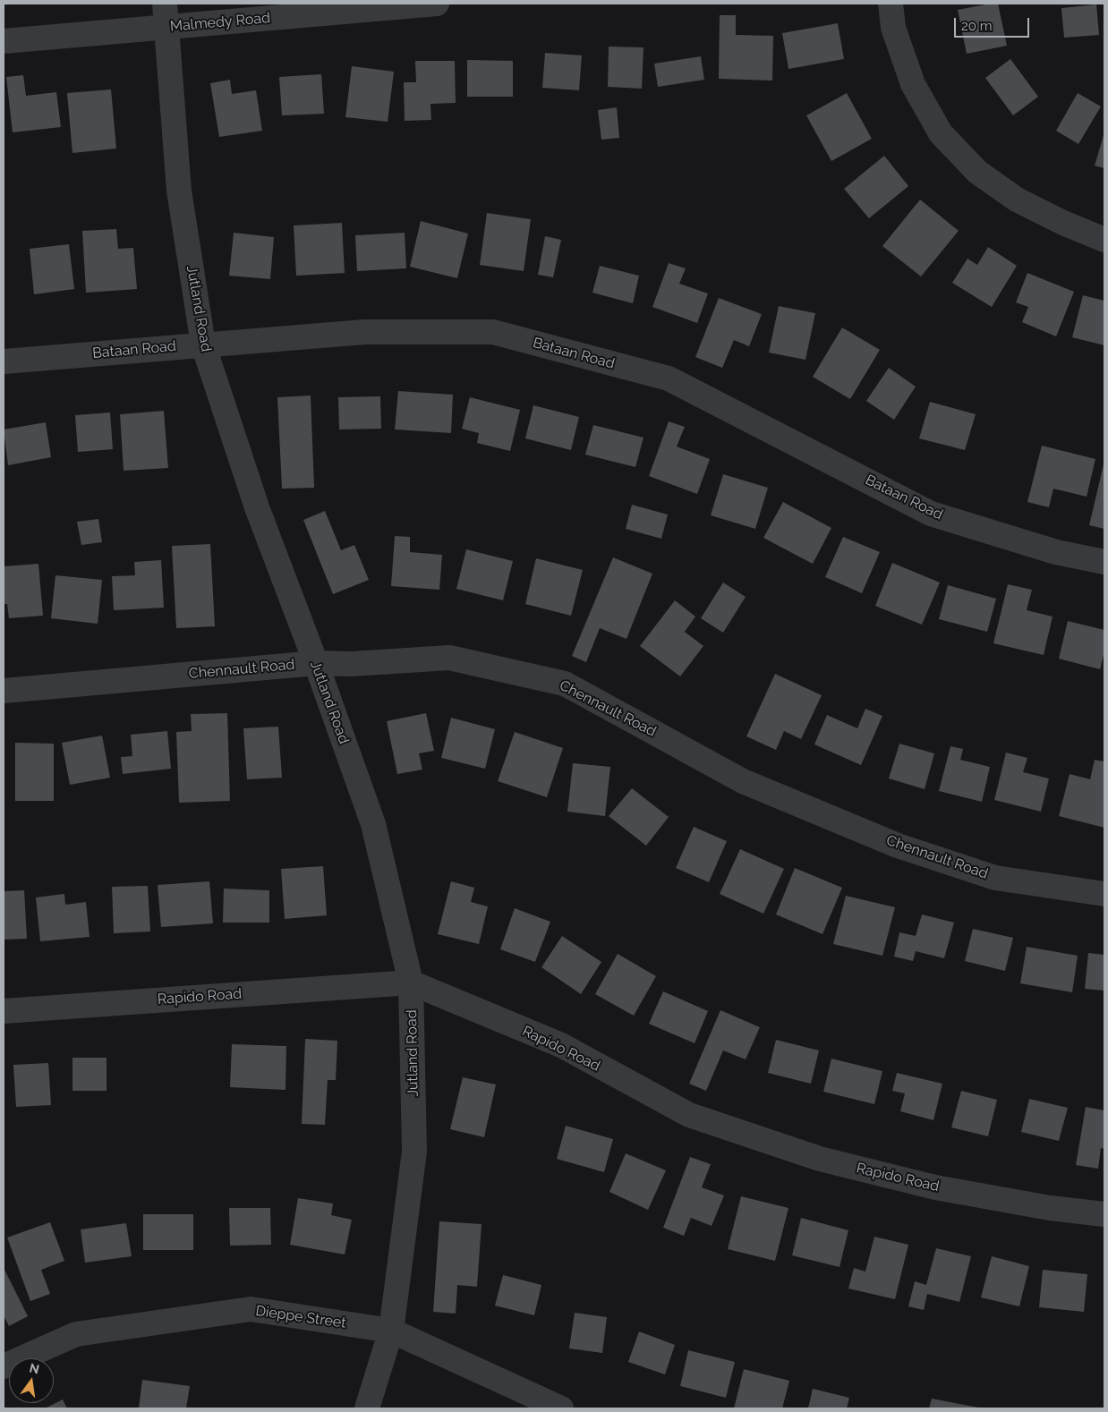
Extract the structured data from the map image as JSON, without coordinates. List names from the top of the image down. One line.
{"streets":{"street":["Malmedy Road","Jutland Road","Bataan Road","Chennault Road","Rapido Road","Dieppe Street"]},"crossings":[["Malmedy Road","Jutland Road"],["Jutland Road","Bataan Road"],["Jutland Road","Chennault Road"],["Jutland Road","Rapido Road"],["Jutland Road","Dieppe Street"]],"scale_bar":"20 m","north":"top"}
